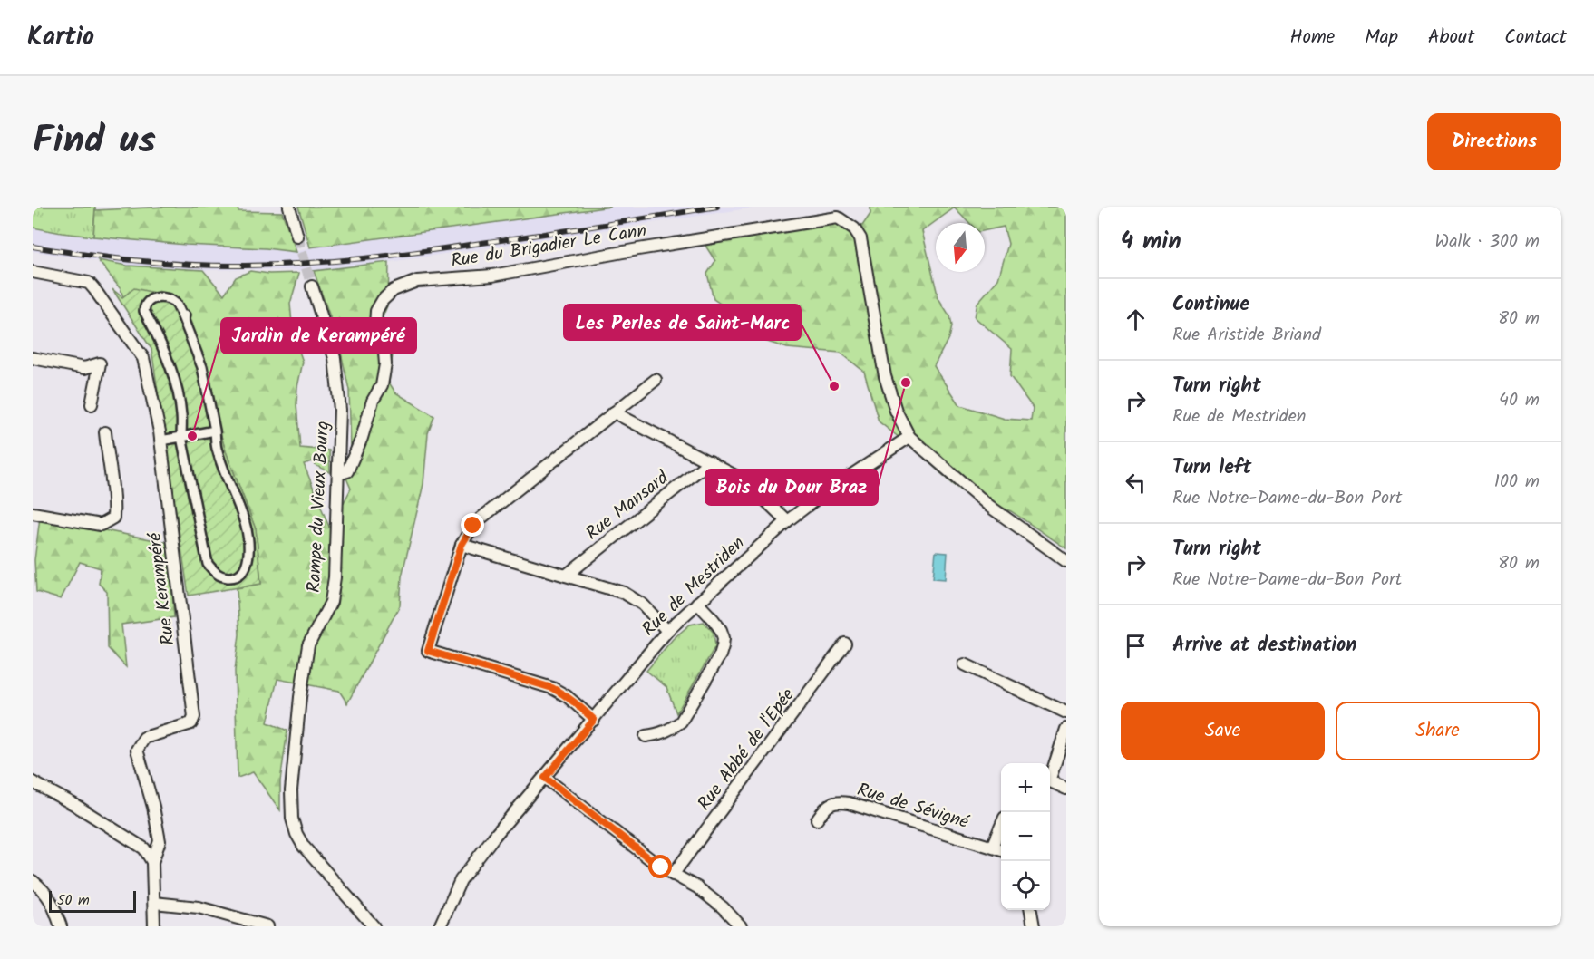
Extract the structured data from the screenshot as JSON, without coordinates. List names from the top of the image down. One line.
{"streets":{"street":["Rue du Brigadier Le Cann","Rue Mansard","Rampe du Vieux Bourg","Rue de Mestriden","Rue Kerampéré","Rue Abbé de l'Epée","Rue de Sévigné"]},"crossings":[["Rue du Brigadier Le Cann","Rampe du Vieux Bourg"],["Rue du Brigadier Le Cann","Rue de Mestriden"]],"places":["Bois du Dour Braz","Les Perles de Saint-Marc","Jardin de Kerampéré"],"scale_bar":"50 m","north":"bottom","page":{"header":"Kartio","nav":["Home","Map","About","Contact"],"title":"Find us","buttons":["Directions",["Save","Share"]],"heading":["4 min","Walk · 300 m"],"list":[["Continue","Rue Aristide Briand","80 m"],["Turn right","Rue de Mestriden","40 m"],["Turn left","Rue Notre-Dame-du-Bon Port","100 m"],["Turn right","Rue Notre-Dame-du-Bon Port","80 m"],"Arrive at destination"],"map_buttons":["+","−"],"scale":"50 m"}}
